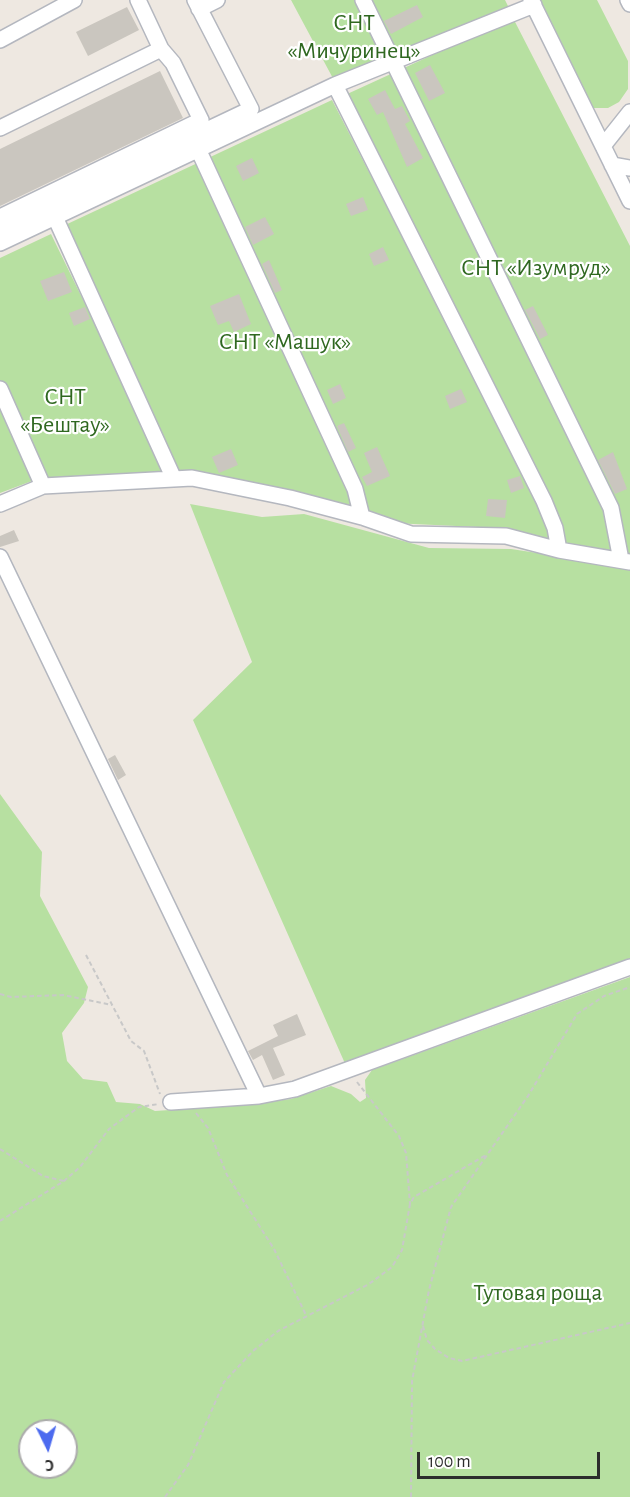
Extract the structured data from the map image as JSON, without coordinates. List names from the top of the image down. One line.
{"parks":["СНТ «Мичуринец»","СНТ «Изумруд»","СНТ «Машук»","СНТ «Бештау»","Тутовая роща"],"scale_bar":"100 m","north":"bottom"}
